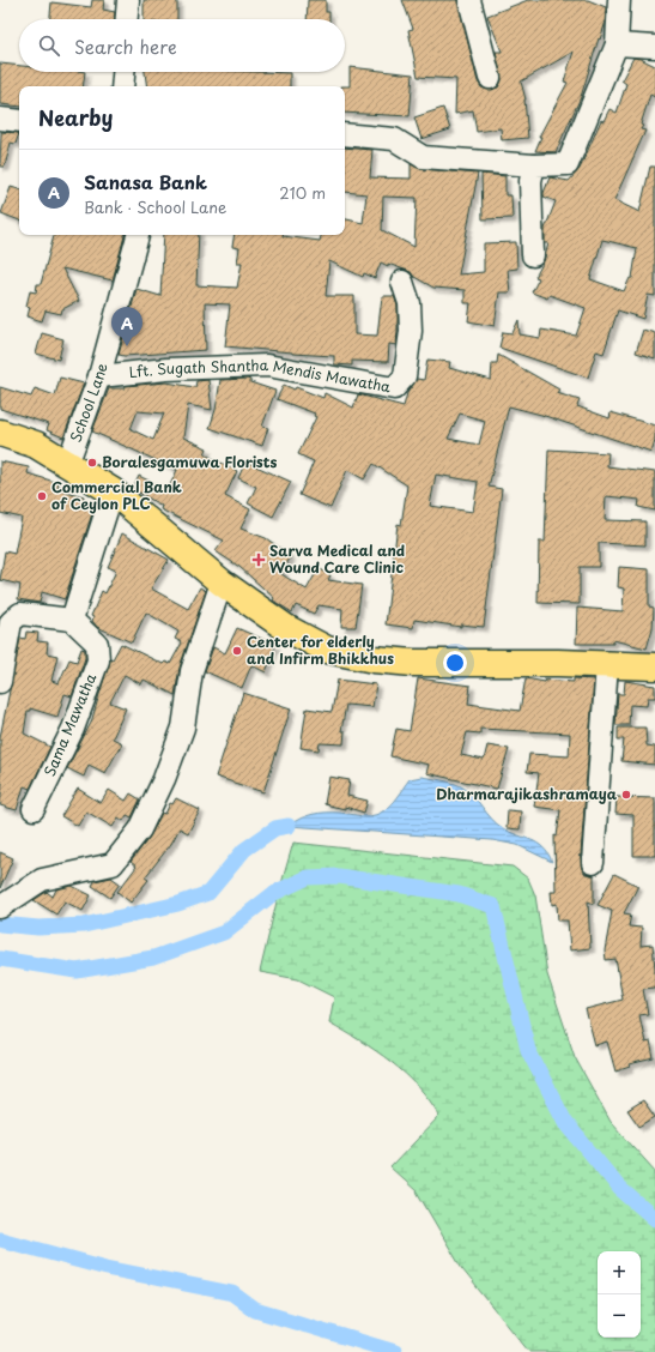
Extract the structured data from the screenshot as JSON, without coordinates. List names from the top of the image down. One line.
{"streets":{"street":["Lft. Sugath Shantha Mendis Mawatha","School Lane","Sama Mawatha"]},"crossings":[["Lft. Sugath Shantha Mendis Mawatha","School Lane"]],"places":{"other":["Boralesgamuwa Florists","Commercial Bank of Ceylon PLC","Center for elderly and Infirm Bhikkhus","Dharmarajikashramaya"],"health":["Sarva Medical and Wound Care Clinic"]},"page":{"search":"Search here","heading":"Nearby","list":[{"mark":"A","name":"Sanasa Bank","note":"Bank · School Lane","value":"210 m"}],"pins":"A","map_buttons":["+","−"]}}
